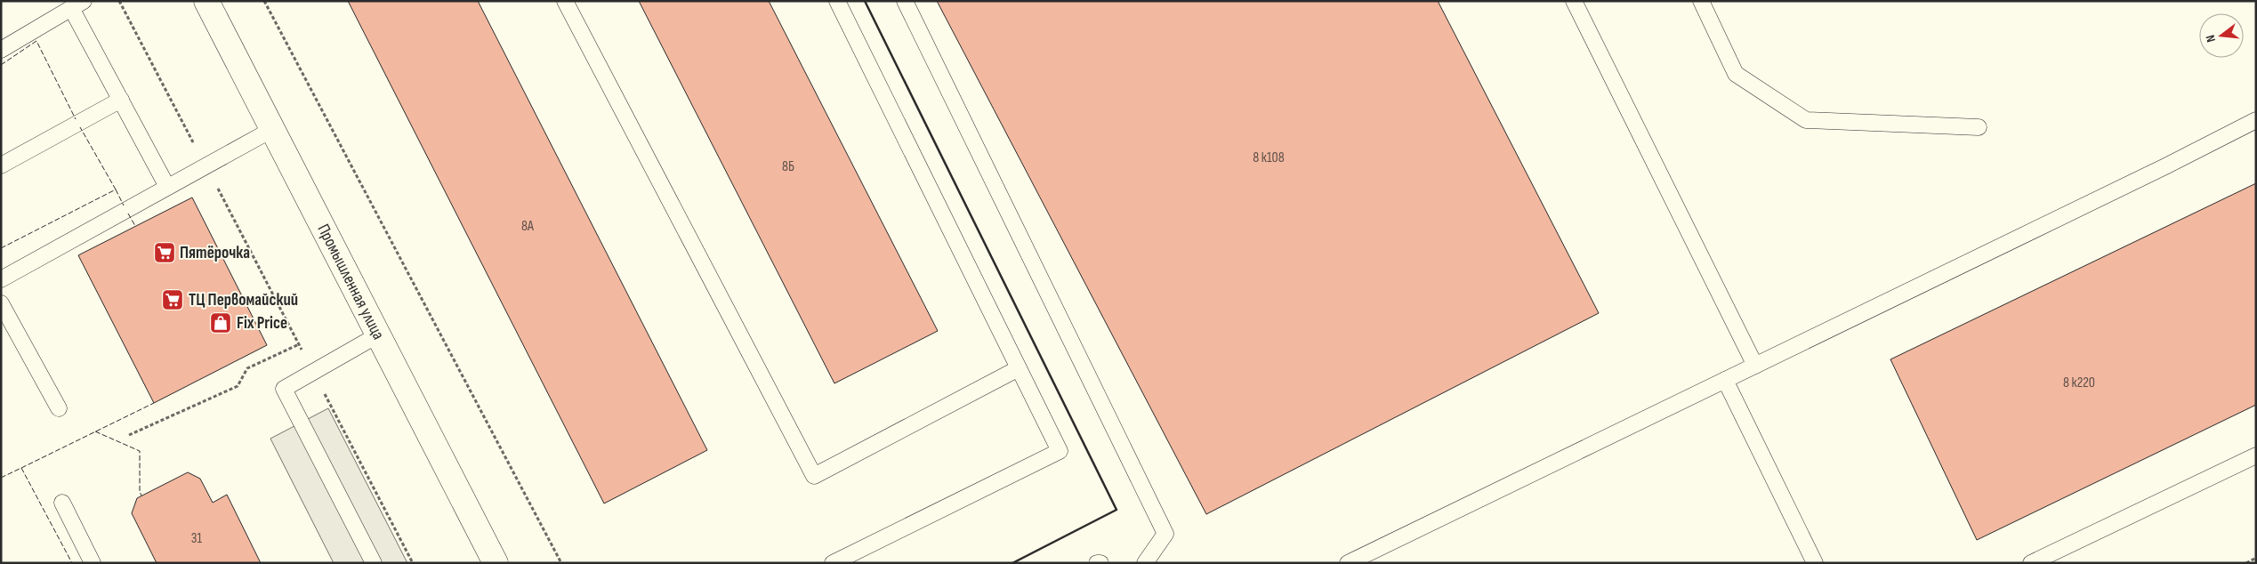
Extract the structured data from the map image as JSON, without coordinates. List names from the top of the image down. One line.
{"streets":{"main road":["Промышленная улица"]},"places":{"supermarket":["Пятёрочка","ТЦ Первомайский"],"shop":["Fix Price"]},"house_numbers":["8 к108","8Б","8А","8 к220","31"],"north":"left"}
